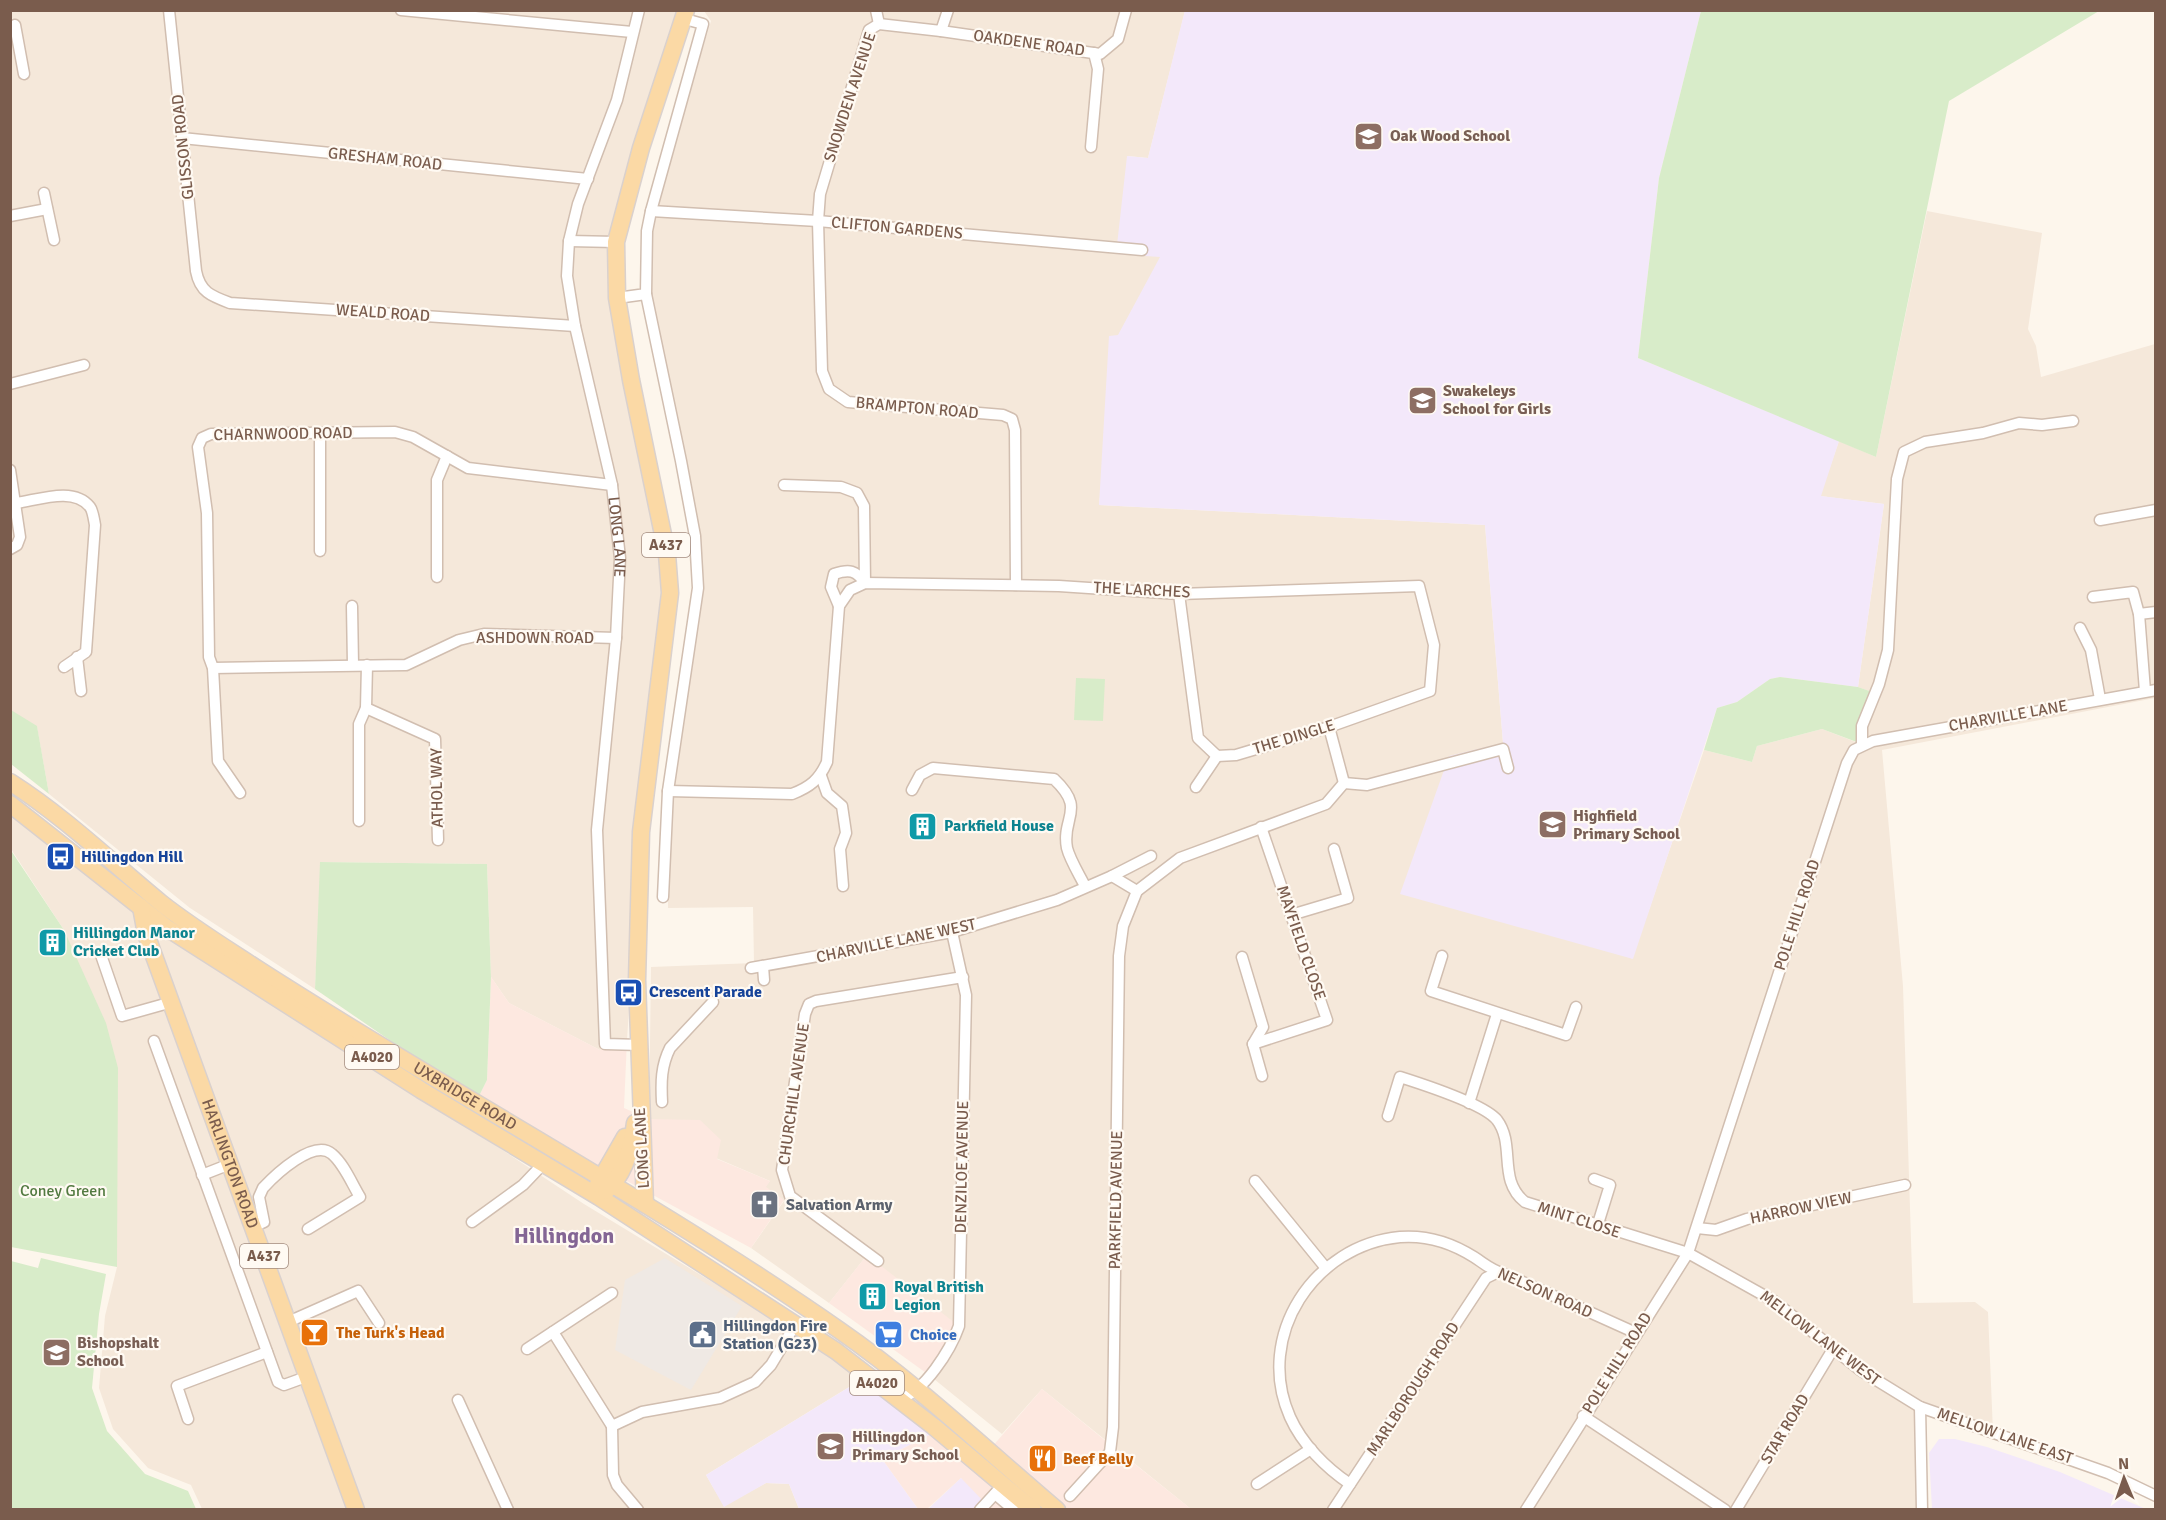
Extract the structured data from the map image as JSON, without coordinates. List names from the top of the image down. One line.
{"streets":{"main road":["LONG LANE","A437","A4020","UXBRIDGE ROAD","HARLINGTON ROAD"],"street":["OAKDENE ROAD","SNOWDEN AVENUE","GLISSON ROAD","GRESHAM ROAD","CLIFTON GARDENS","WEALD ROAD","BRAMPTON ROAD","CHARNWOOD ROAD","THE LARCHES","ASHDOWN ROAD","CHARVILLE LANE","THE DINGLE","ATHOL WAY","POLE HILL ROAD","CHARVILLE LANE WEST","MAYFIELD CLOSE","CHURCHILL AVENUE","DENZILOE AVENUE","PARKFIELD AVENUE","HARROW VIEW","MINT CLOSE","NELSON ROAD","MELLOW LANE WEST","MARLBOROUGH ROAD","STAR ROAD","MELLOW LANE EAST"]},"crossings":[["OAKDENE ROAD","SNOWDEN AVENUE"],["SNOWDEN AVENUE","CLIFTON GARDENS"],["SNOWDEN AVENUE","BRAMPTON ROAD"],["GLISSON ROAD","GRESHAM ROAD"],["GLISSON ROAD","WEALD ROAD"],["GRESHAM ROAD","LONG LANE"],["CLIFTON GARDENS","BRAMPTON ROAD"],["CLIFTON GARDENS","LONG LANE"],["WEALD ROAD","LONG LANE"],["BRAMPTON ROAD","THE LARCHES"],["CHARNWOOD ROAD","LONG LANE"],["CHARNWOOD ROAD","ASHDOWN ROAD"],["LONG LANE","ASHDOWN ROAD"],["LONG LANE","UXBRIDGE ROAD"],["THE LARCHES","THE DINGLE"],["CHARVILLE LANE","POLE HILL ROAD"],["POLE HILL ROAD","HARROW VIEW"],["POLE HILL ROAD","MINT CLOSE"],["POLE HILL ROAD","NELSON ROAD"],["POLE HILL ROAD","MELLOW LANE WEST"],["CHARVILLE LANE WEST","DENZILOE AVENUE"],["CHURCHILL AVENUE","DENZILOE AVENUE"],["UXBRIDGE ROAD","HARLINGTON ROAD"],["UXBRIDGE ROAD","DENZILOE AVENUE"],["MINT CLOSE","MELLOW LANE WEST"],["NELSON ROAD","MARLBOROUGH ROAD"],["MELLOW LANE WEST","STAR ROAD"],["MELLOW LANE WEST","MELLOW LANE EAST"]],"districts":["Hillingdon"],"parks":["Coney Green"],"places":{"school or university":["Oak Wood School","Swakeleys School for Girls","Highfield Primary School","Bishopshalt School","Hillingdon Primary School"],"building":["Parkfield House","Hillingdon Manor Cricket Club","Royal British Legion"],"bus stop":["Hillingdon Hill","Crescent Parade"],"church":["Salvation Army"],"bar":["The Turk's Head"],"public building":["Hillingdon Fire Station (G23)"],"supermarket":["Choice"],"restaurant":["Beef Belly"]},"north":"top"}
